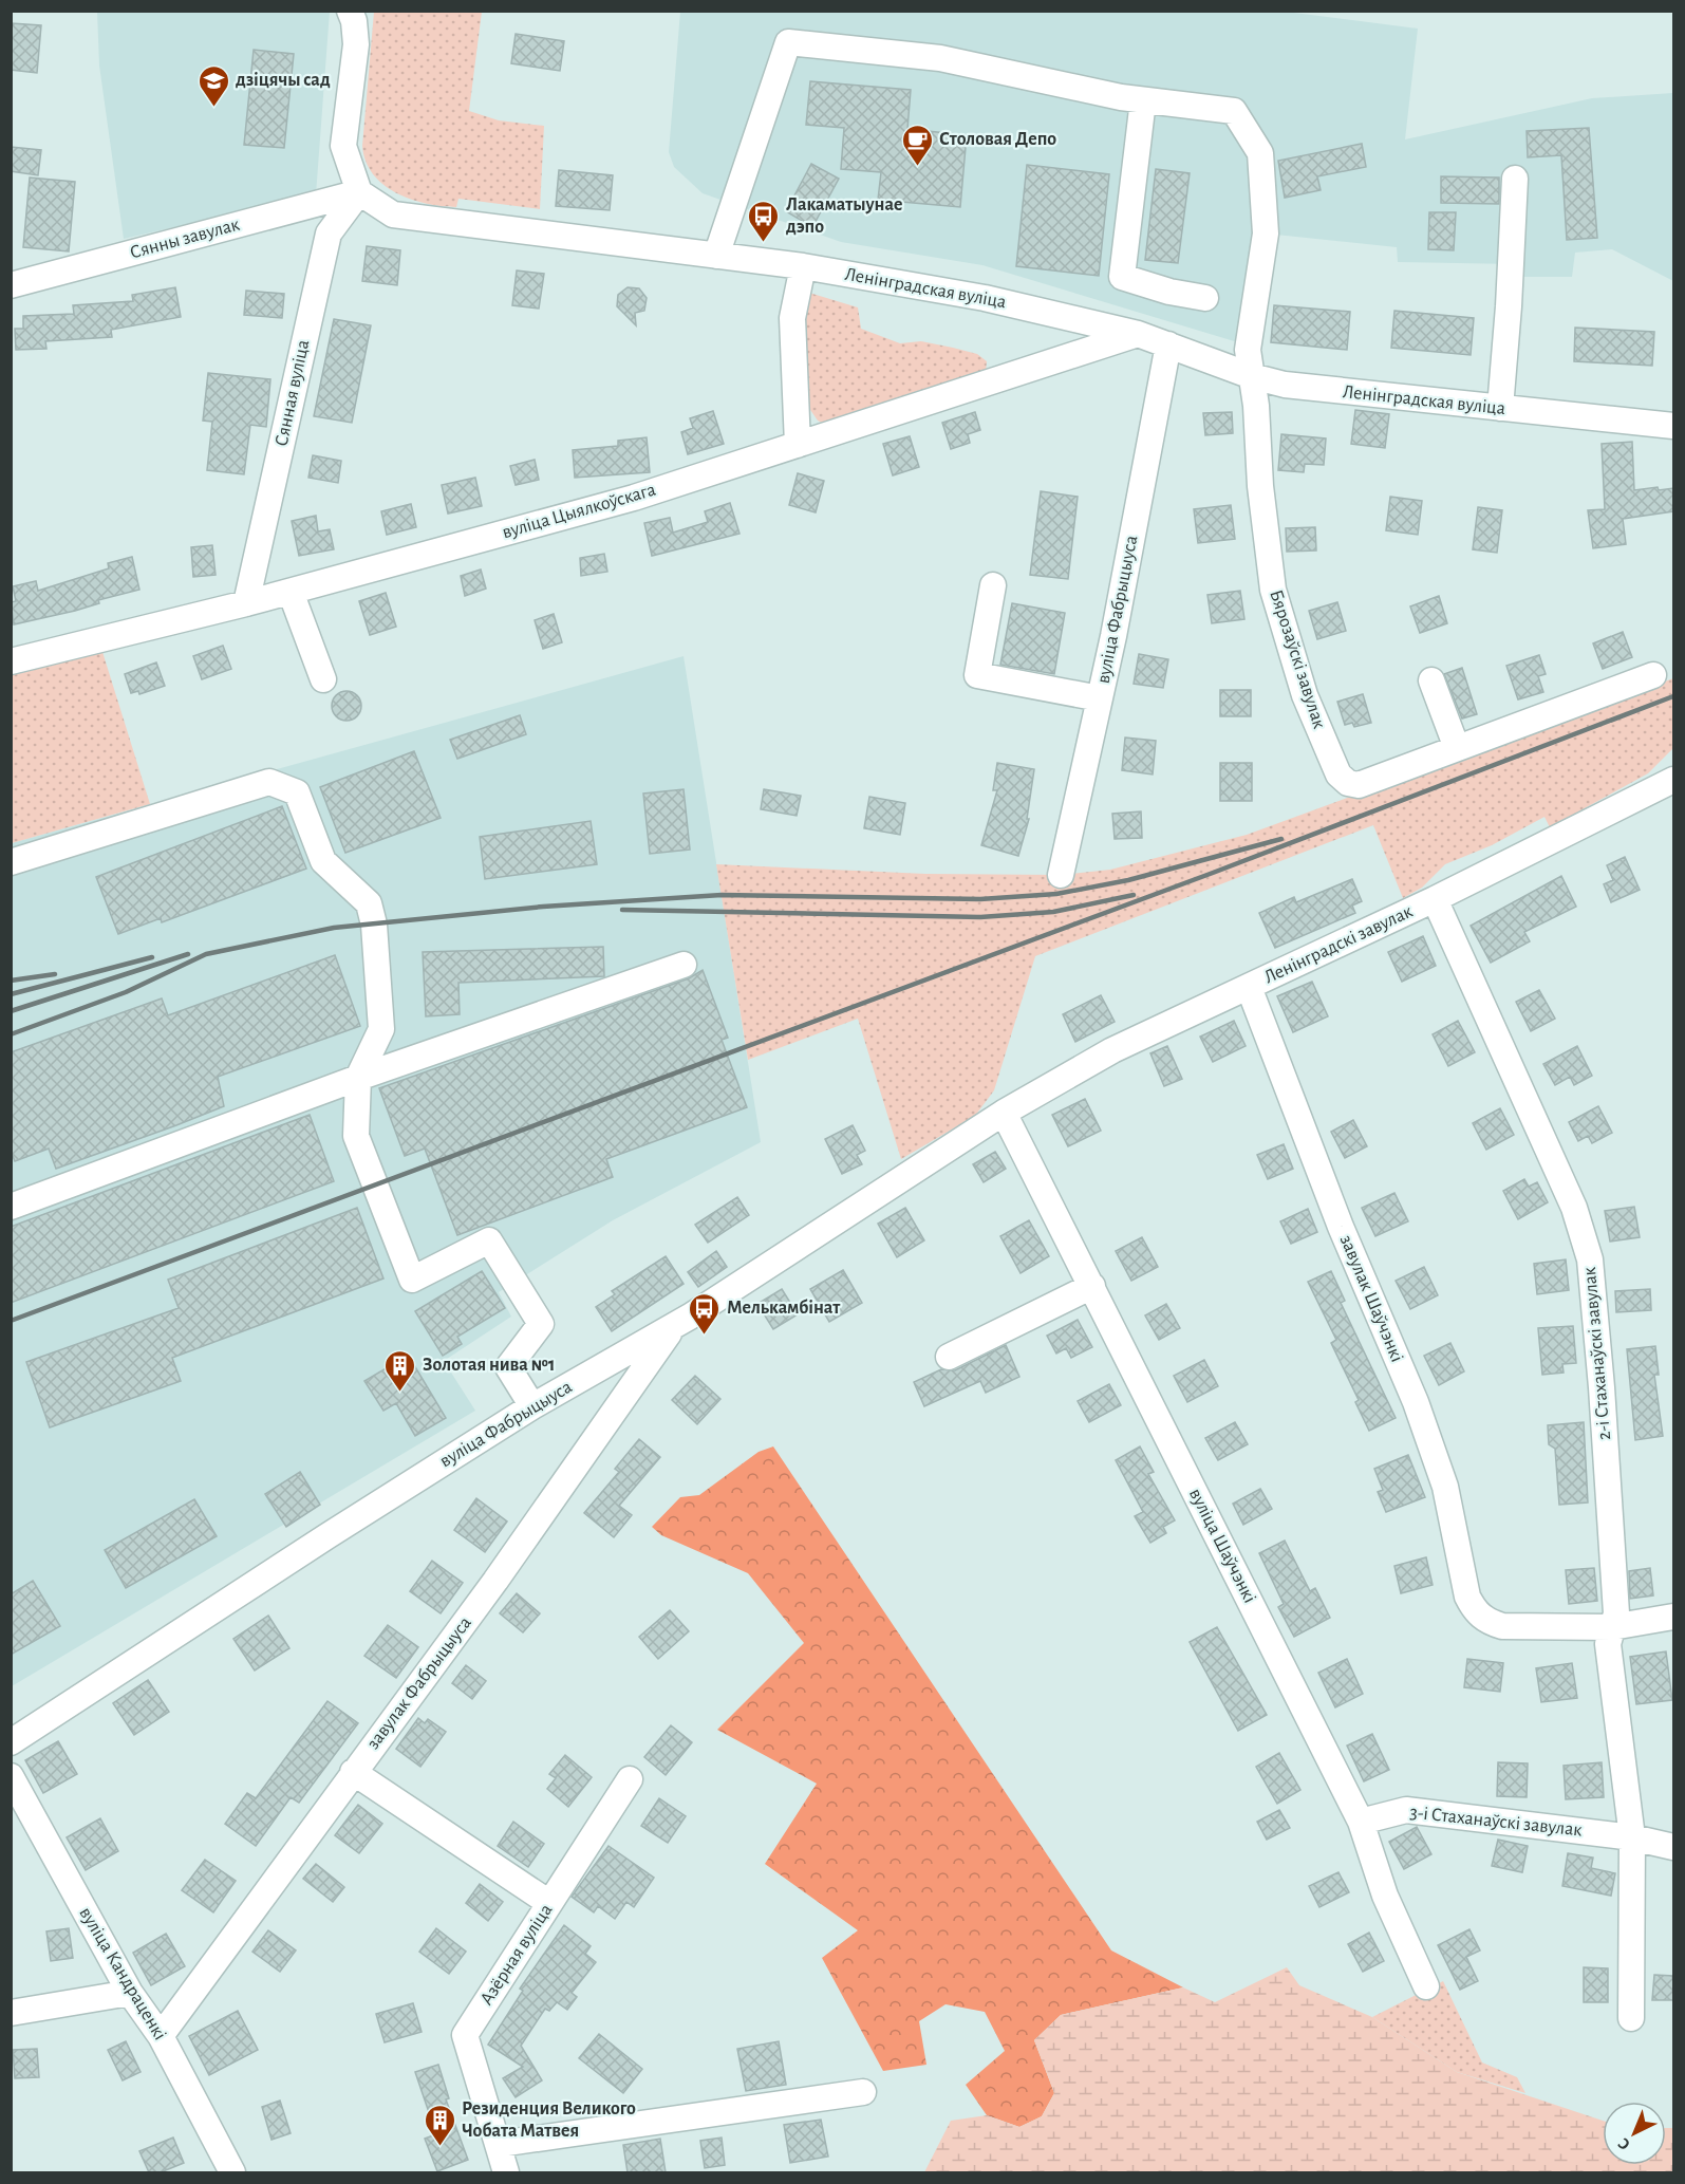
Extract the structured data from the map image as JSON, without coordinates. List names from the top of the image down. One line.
{"streets":{"street":["Сянны завулак","Ленінградская вуліца","Сянная вуліца","вуліца Цыялкоўскага","вуліца Фабрыцыуса","Бярозаўскі завулак","Ленінградскі завулак","завулак Шаўчэнкі","2-і Стаханаўскі завулак","вуліца Шаўчэнкі","завулак Фабрыцыуса","3-і Стаханаўскі завулак","Азёрная вуліца","вуліца Кандраценкі"]},"crossings":[["Сянны завулак","Ленінградская вуліца"],["Сянны завулак","Сянная вуліца"],["Ленінградская вуліца","Сянная вуліца"],["Ленінградская вуліца","вуліца Цыялкоўскага"],["Ленінградская вуліца","вуліца Фабрыцыуса"],["Ленінградская вуліца","Бярозаўскі завулак"],["Сянная вуліца","вуліца Цыялкоўскага"],["вуліца Фабрыцыуса","Ленінградскі завулак"],["вуліца Фабрыцыуса","вуліца Шаўчэнкі"],["вуліца Фабрыцыуса","завулак Фабрыцыуса"],["Ленінградскі завулак","завулак Шаўчэнкі"],["Ленінградскі завулак","2-і Стаханаўскі завулак"],["Ленінградскі завулак","вуліца Шаўчэнкі"],["завулак Шаўчэнкі","2-і Стаханаўскі завулак"],["2-і Стаханаўскі завулак","3-і Стаханаўскі завулак"],["вуліца Шаўчэнкі","3-і Стаханаўскі завулак"],["завулак Фабрыцыуса","вуліца Кандраценкі"]],"places":{"school or university":["дзіцячы сад"],"cafe":["Столовая Депо"],"bus stop":["Лакаматыунае дэпо","Мелькамбінат"],"building":["Золотая нива №1","Резиденция Великого Чобата Матвея"]},"north":"bottom left"}
